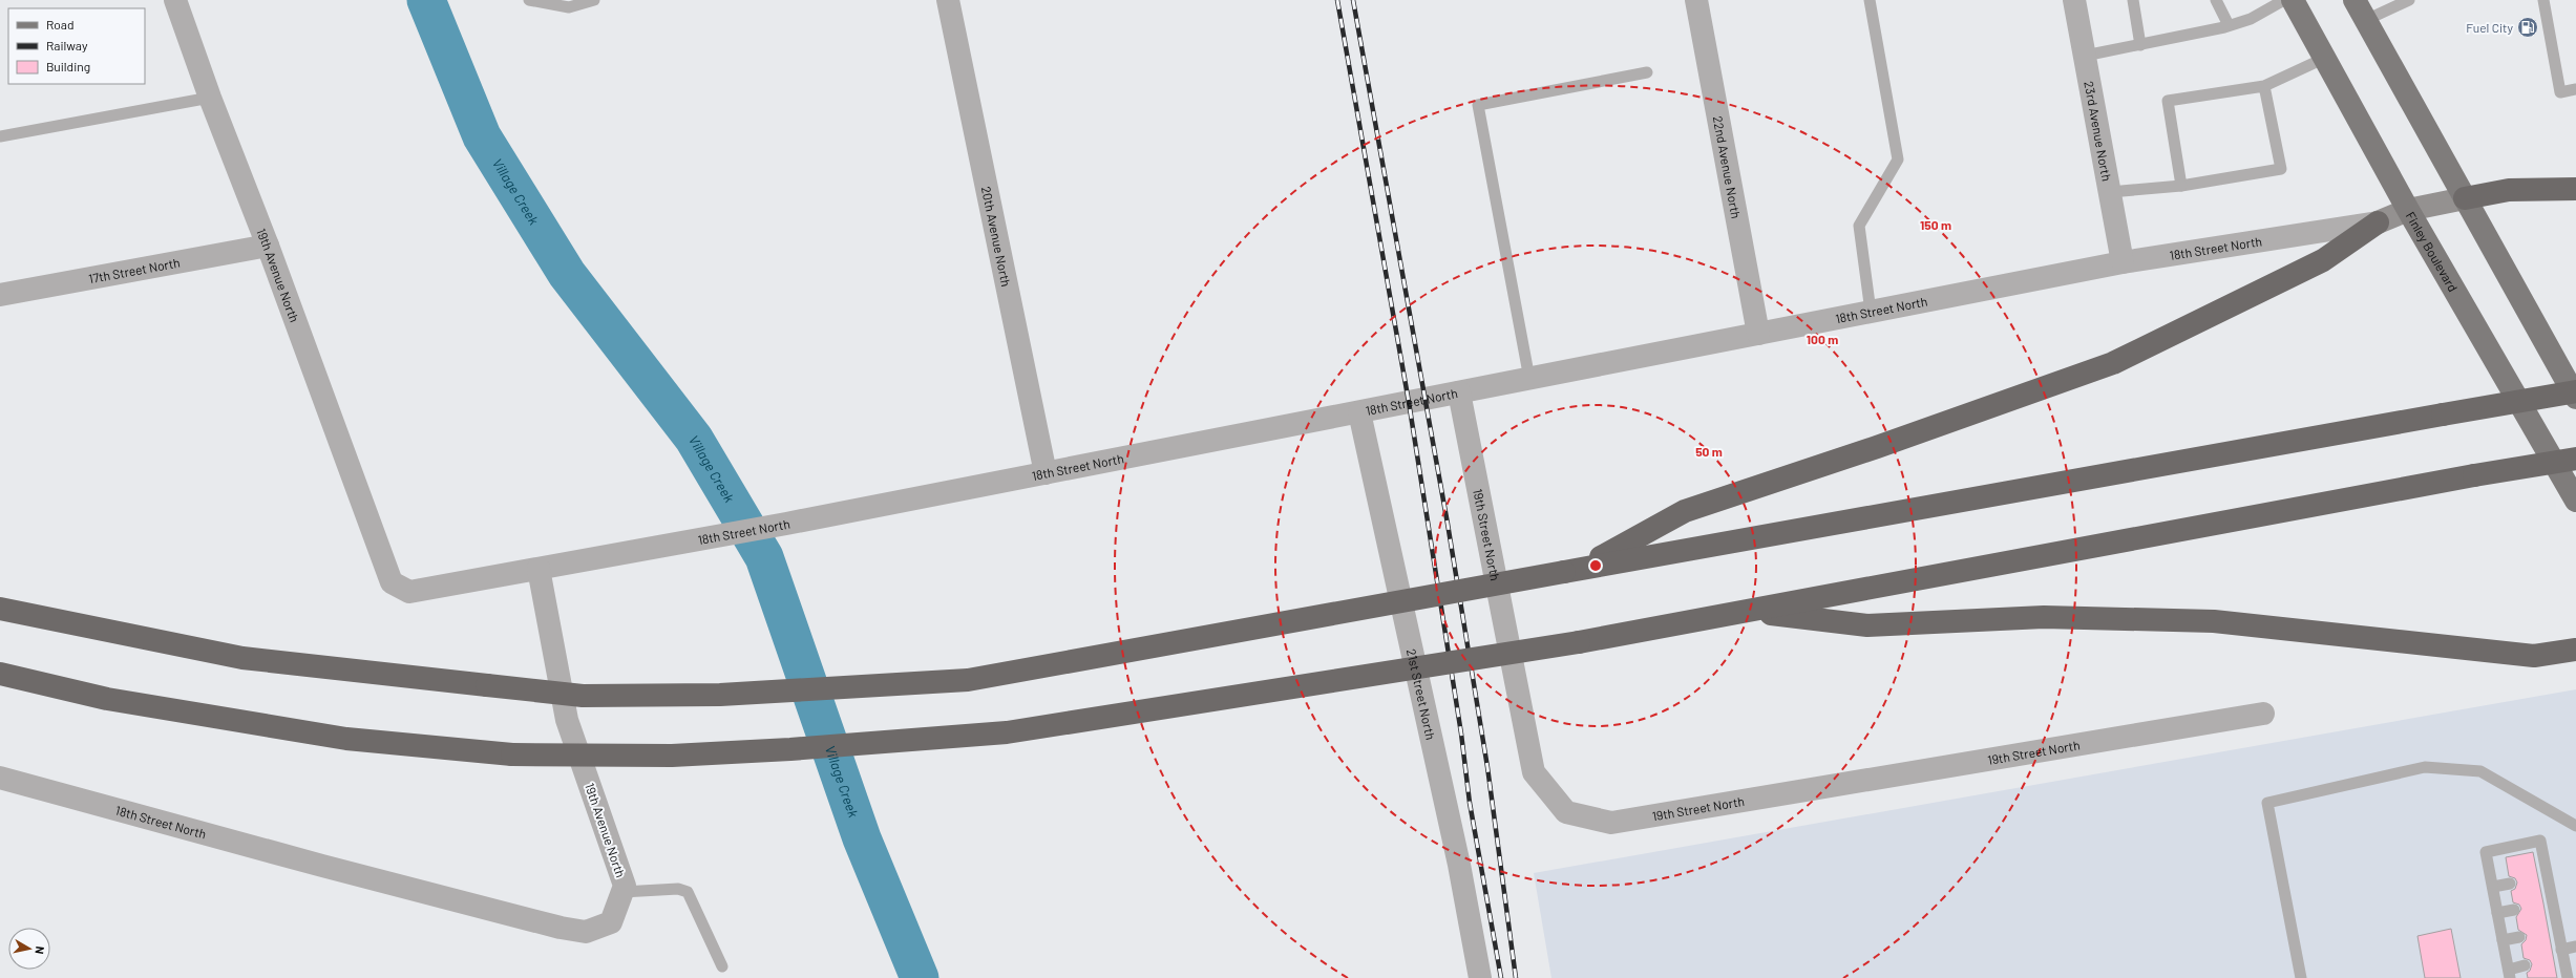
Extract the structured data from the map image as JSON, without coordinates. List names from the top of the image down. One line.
{"streets":{"main road":["18th Street North","Finley Boulevard"],"street":["23rd Avenue North","22nd Avenue North","20th Avenue North","17th Street North","19th Avenue North","19th Street North","21st Street North"]},"crossings":[["23rd Avenue North","18th Street North"],["22nd Avenue North","18th Street North"],["20th Avenue North","18th Street North"],["18th Street North","Finley Boulevard"],["18th Street North","19th Avenue North"],["18th Street North","19th Street North"],["18th Street North","21st Street North"],["17th Street North","19th Avenue North"]],"water":["Village Creek"],"places":{"fuel station":["Fuel City"]},"legend":["Road","Railway","Building"],"north":"right","rings":["150 m","100 m","50 m"]}
